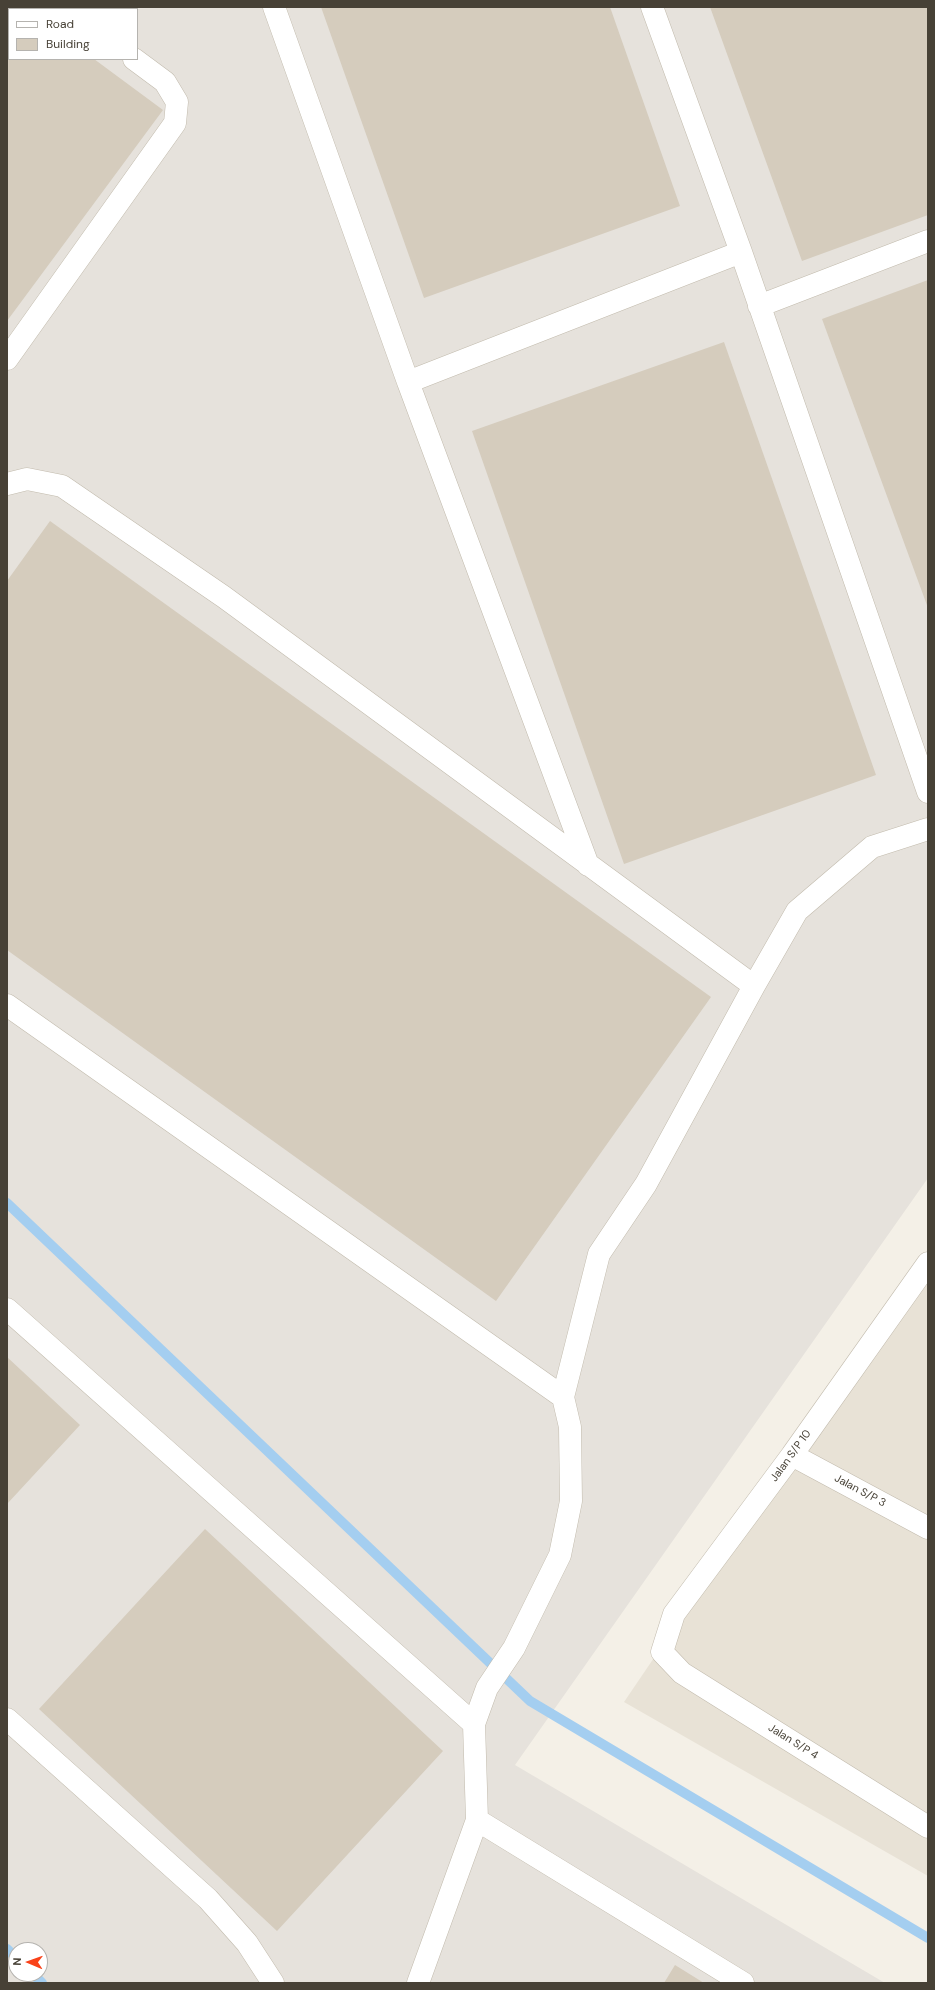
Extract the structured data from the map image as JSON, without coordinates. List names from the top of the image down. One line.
{"streets":{"street":["Jalan S/P 10","Jalan S/P 3","Jalan S/P 4"]},"crossings":[["Jalan S/P 10","Jalan S/P 3"],["Jalan S/P 10","Jalan S/P 4"]],"legend":["Road","Building"],"north":"left"}
